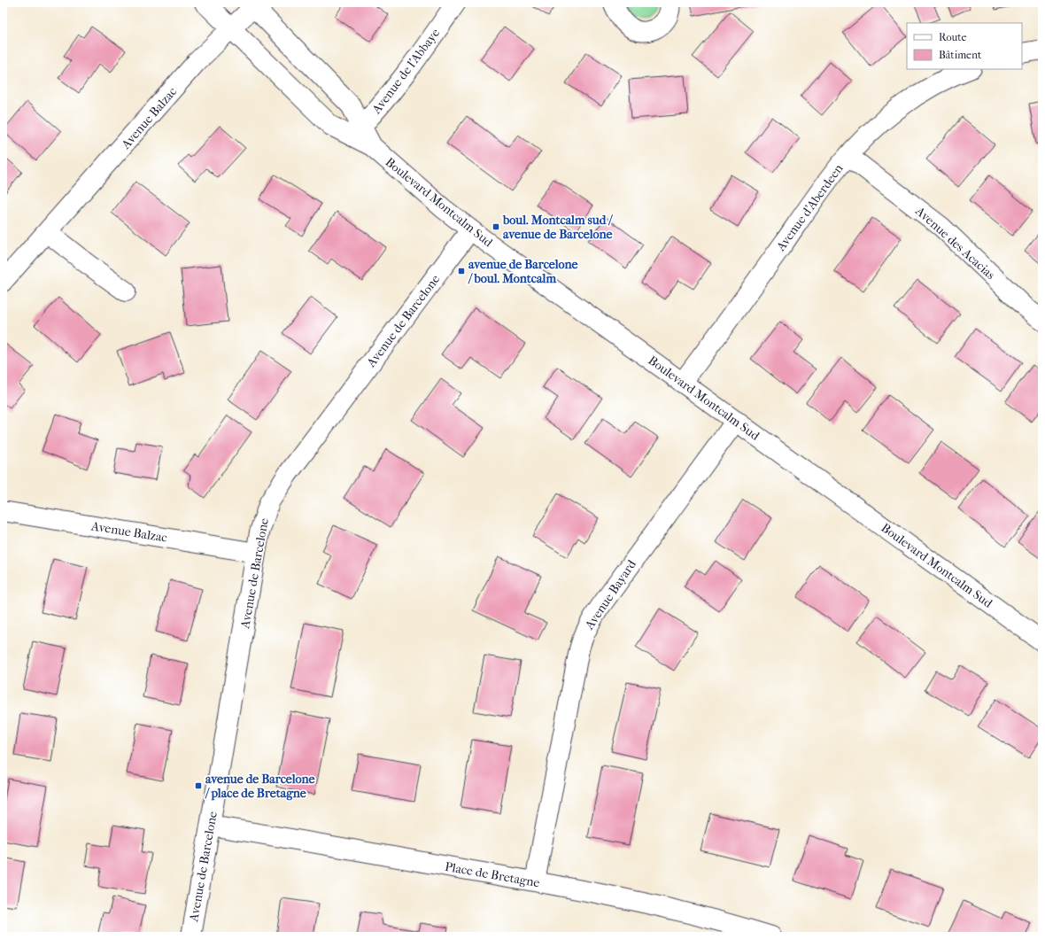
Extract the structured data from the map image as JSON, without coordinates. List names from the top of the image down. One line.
{"streets":{"street":["Avenue de l'Abbaye","Avenue Balzac","Boulevard Montcalm Sud","Avenue d'Aberdeen","Avenue des Acacias","Avenue de Barcelone","Avenue Bayard","Place de Bretagne"]},"crossings":[["Avenue de l'Abbaye","Boulevard Montcalm Sud"],["Avenue Balzac","Boulevard Montcalm Sud"],["Avenue Balzac","Avenue de Barcelone"],["Boulevard Montcalm Sud","Avenue d'Aberdeen"],["Boulevard Montcalm Sud","Avenue de Barcelone"],["Boulevard Montcalm Sud","Avenue Bayard"],["Avenue d'Aberdeen","Avenue des Acacias"],["Avenue de Barcelone","Place de Bretagne"],["Avenue Bayard","Place de Bretagne"]],"places":{"transit":["boul. Montcalm sud / avenue de Barcelone","avenue de Barcelone / boul. Montcalm","avenue de Barcelone / place de Bretagne"]},"legend":["Route","Bâtiment"]}
